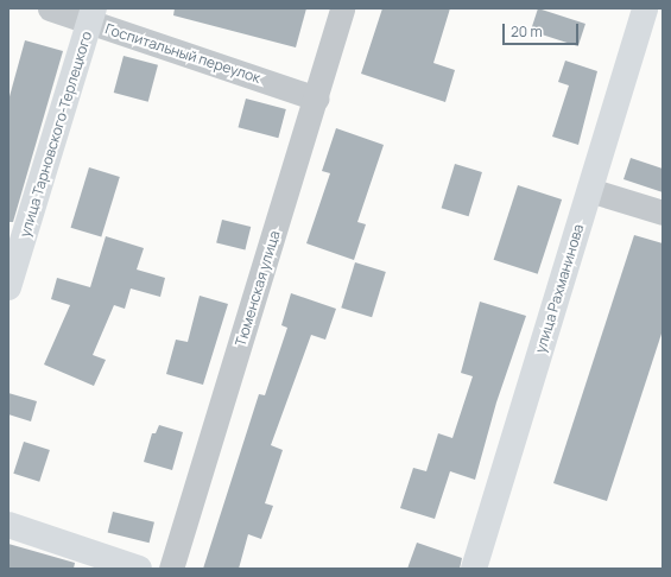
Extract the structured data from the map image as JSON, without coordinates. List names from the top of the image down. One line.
{"streets":{"street":["Госпитальный переулок","улица Тарновского-Терлецкого","Тюменская улица","улица Рахманинова"]},"crossings":[["Госпитальный переулок","улица Тарновского-Терлецкого"],["Госпитальный переулок","Тюменская улица"]],"scale_bar":"20 m"}
